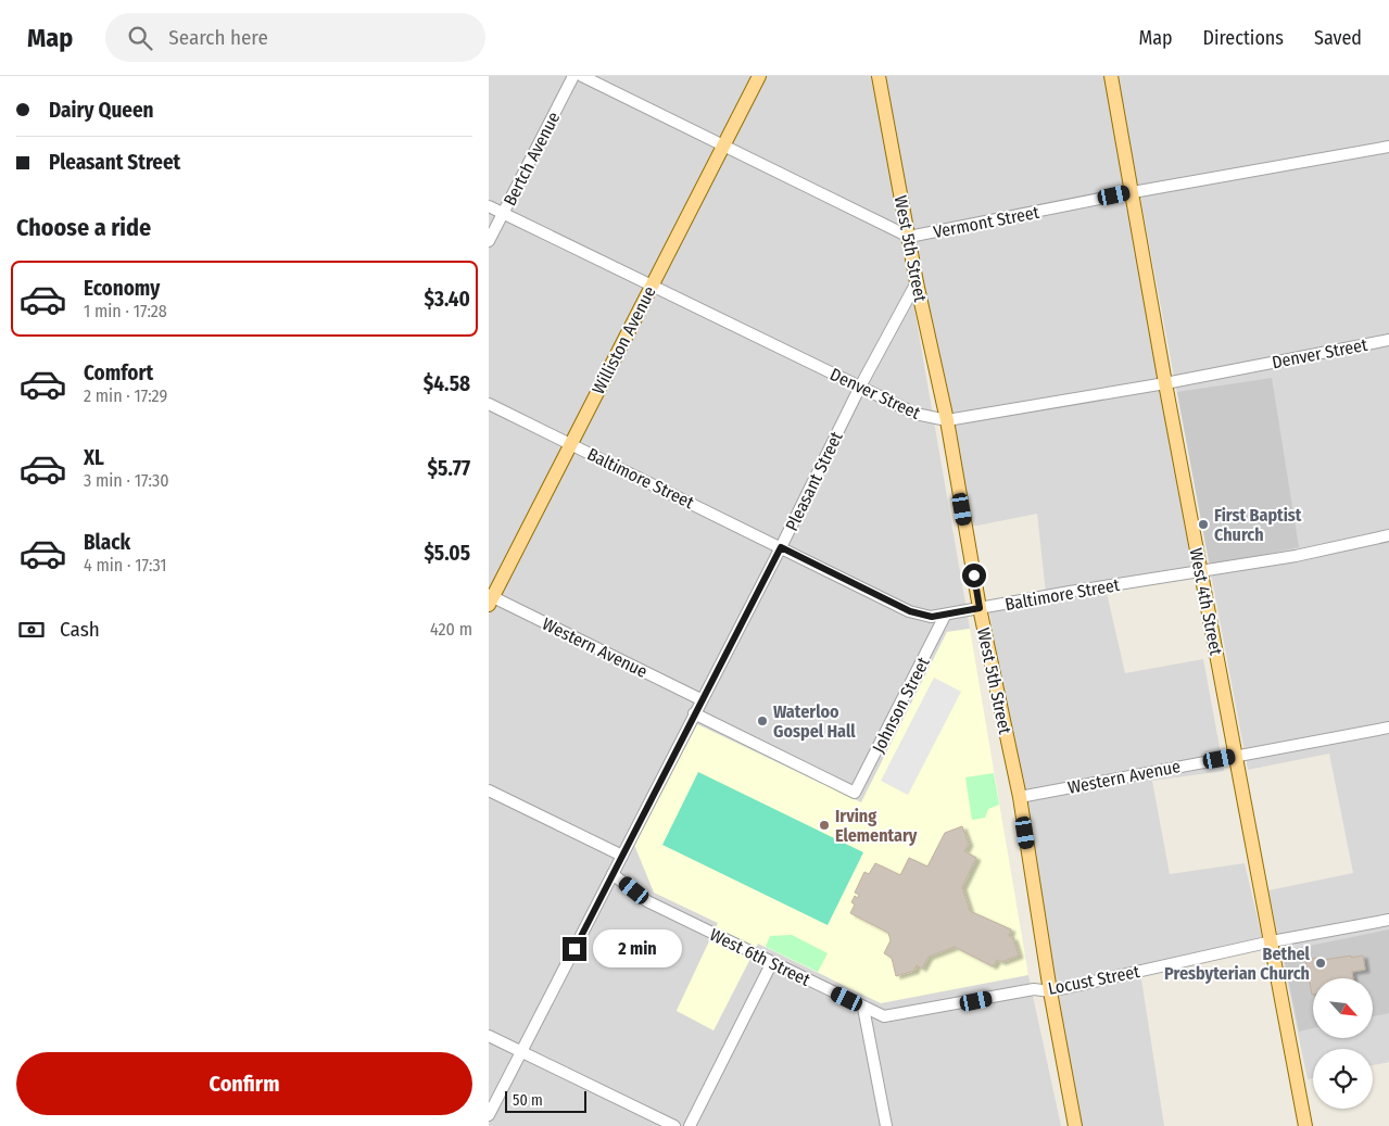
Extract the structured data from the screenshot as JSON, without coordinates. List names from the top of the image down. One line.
{"streets":{"main road":["West 5th Street","Williston Avenue","West 4th Street"],"street":["Bertch Avenue","Vermont Street","Denver Street","Baltimore Street","Pleasant Street","Western Avenue","Johnson Street","West 6th Street","Locust Street"]},"crossings":[["Bertch Avenue","Denver Street"],["Vermont Street","West 5th Street"],["Vermont Street","Williston Avenue"],["Vermont Street","West 4th Street"],["West 5th Street","Denver Street"],["West 5th Street","Baltimore Street"],["West 5th Street","Pleasant Street"],["West 5th Street","Western Avenue"],["West 5th Street","Locust Street"],["Williston Avenue","Denver Street"],["Williston Avenue","Baltimore Street"],["Williston Avenue","Western Avenue"],["Denver Street","Pleasant Street"],["Denver Street","West 4th Street"],["Baltimore Street","Pleasant Street"],["Baltimore Street","West 4th Street"],["Baltimore Street","Johnson Street"],["Pleasant Street","Western Avenue"],["Pleasant Street","Johnson Street"],["Pleasant Street","West 6th Street"],["West 4th Street","Western Avenue"],["West 4th Street","Locust Street"],["West 6th Street","Locust Street"]],"places":["First Baptist Church","Waterloo Gospel Hall","Irving Elementary","Bethel Presbyterian Church"],"scale_bar":"50 m","north":"bottom right","page":{"header":"Map","search":"Search here","nav":["Map","Directions","Saved"],"banner":["Dairy Queen","Pleasant Street"],"heading":"Choose a ride","list":[{"name":"Economy","note":"1 min · 17:28","value":"$3.40"},{"name":"Comfort","note":"2 min · 17:29","value":"$4.58"},{"name":"XL","note":"3 min · 17:30","value":"$5.77"},{"name":"Black","note":"4 min · 17:31","value":"$5.05"}],"pay":["Cash","420 m"],"bubble":"2 min","buttons":"Confirm","scale":"50 m"}}
